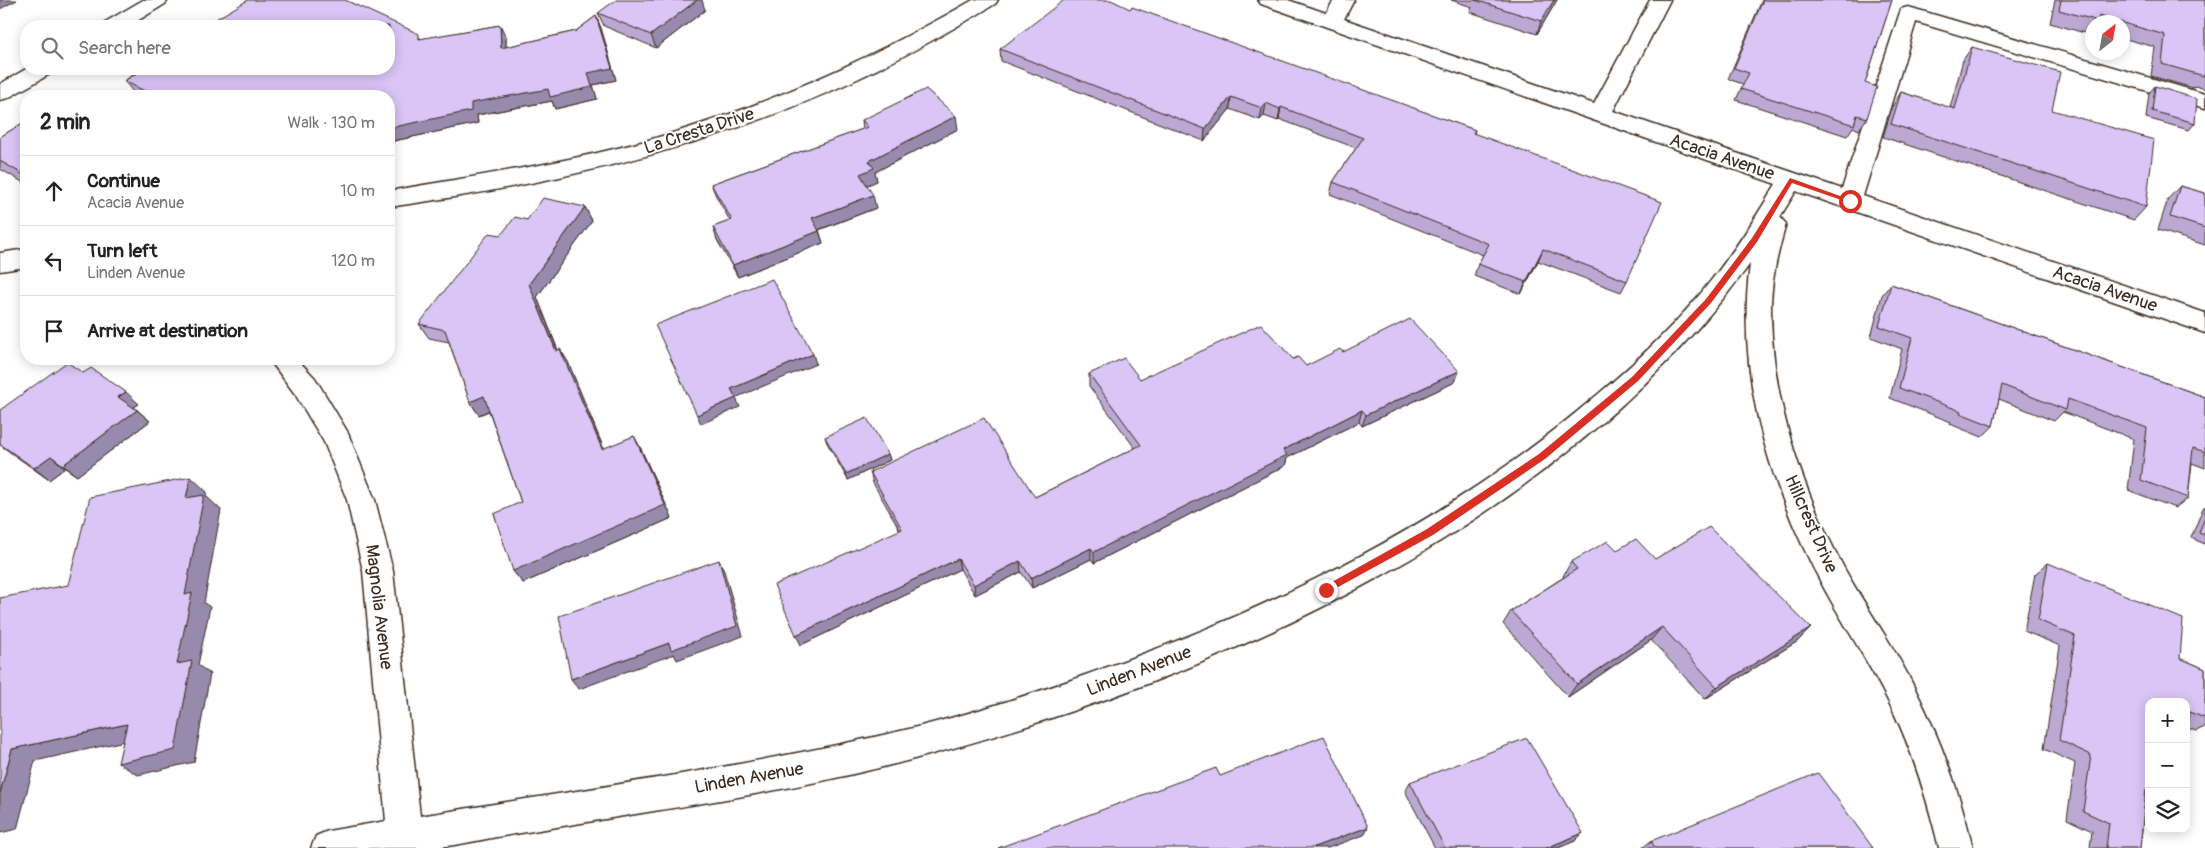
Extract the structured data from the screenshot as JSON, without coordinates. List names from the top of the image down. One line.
{"streets":{"street":["La Cresta Drive","Acacia Avenue","Hillcrest Drive","Magnolia Avenue","Linden Avenue"]},"crossings":[["Acacia Avenue","Hillcrest Drive"],["Acacia Avenue","Linden Avenue"],["Hillcrest Drive","Linden Avenue"],["Magnolia Avenue","Linden Avenue"]],"north":"top right","page":{"search":"Search here","heading":["2 min","Walk · 130 m"],"list":[["Continue","Acacia Avenue","10 m"],["Turn left","Linden Avenue","120 m"],"Arrive at destination"],"map_buttons":["+","−"]}}
